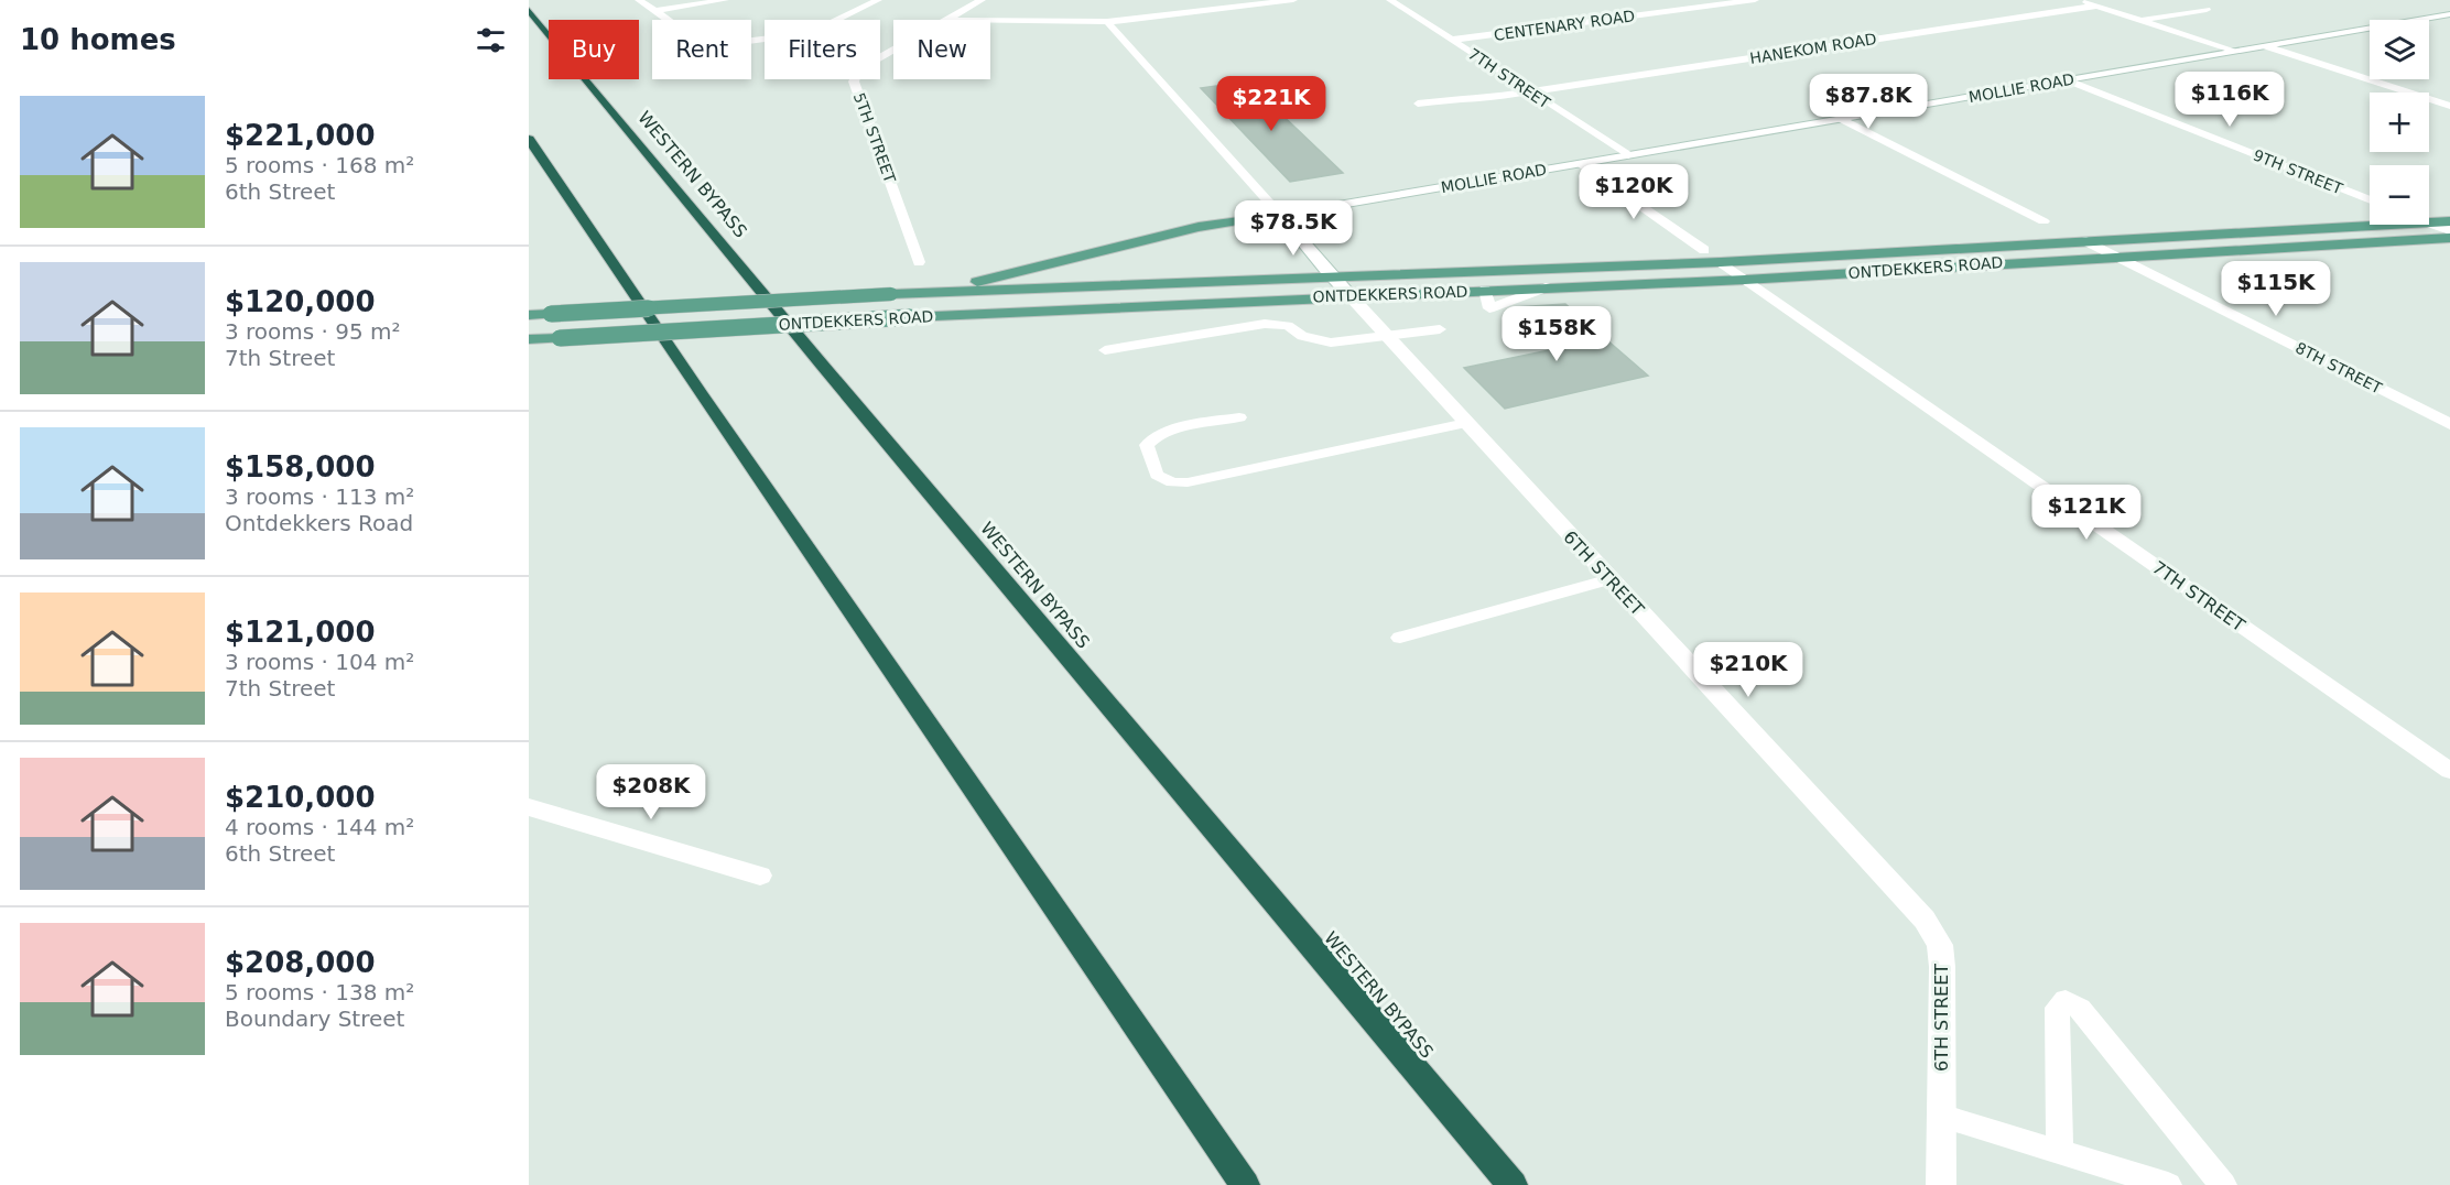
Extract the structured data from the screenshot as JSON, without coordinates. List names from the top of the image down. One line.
{"streets":{"highway":["WESTERN BYPASS"],"main road":["ONTDEKKERS ROAD"],"street":["CENTENARY ROAD","HANEKOM ROAD","7TH STREET","MOLLIE ROAD","5TH STREET","9TH STREET","8TH STREET","6TH STREET"]},"crossings":[["CENTENARY ROAD","7TH STREET"],["HANEKOM ROAD","7TH STREET"],["7TH STREET","MOLLIE ROAD"],["7TH STREET","ONTDEKKERS ROAD"],["MOLLIE ROAD","9TH STREET"],["MOLLIE ROAD","6TH STREET"],["ONTDEKKERS ROAD","8TH STREET"],["ONTDEKKERS ROAD","6TH STREET"]],"page":{"heading":"10 homes","map_buttons":["+","−"],"chip":["Buy","Rent","Filters","New"],"price":["$116K","$87.8K","$221K","$120K","$78.5K","$115K","$158K","$121K","$210K","$208K"],"list":[{"name":"$221,000","note":"5 rooms · 168 m² · 6th Street"},{"name":"$120,000","note":"3 rooms · 95 m² · 7th Street"},{"name":"$158,000","note":"3 rooms · 113 m² · Ontdekkers Road"},{"name":"$121,000","note":"3 rooms · 104 m² · 7th Street"},{"name":"$210,000","note":"4 rooms · 144 m² · 6th Street"},{"name":"$208,000","note":"5 rooms · 138 m² · Boundary Street"}]}}
